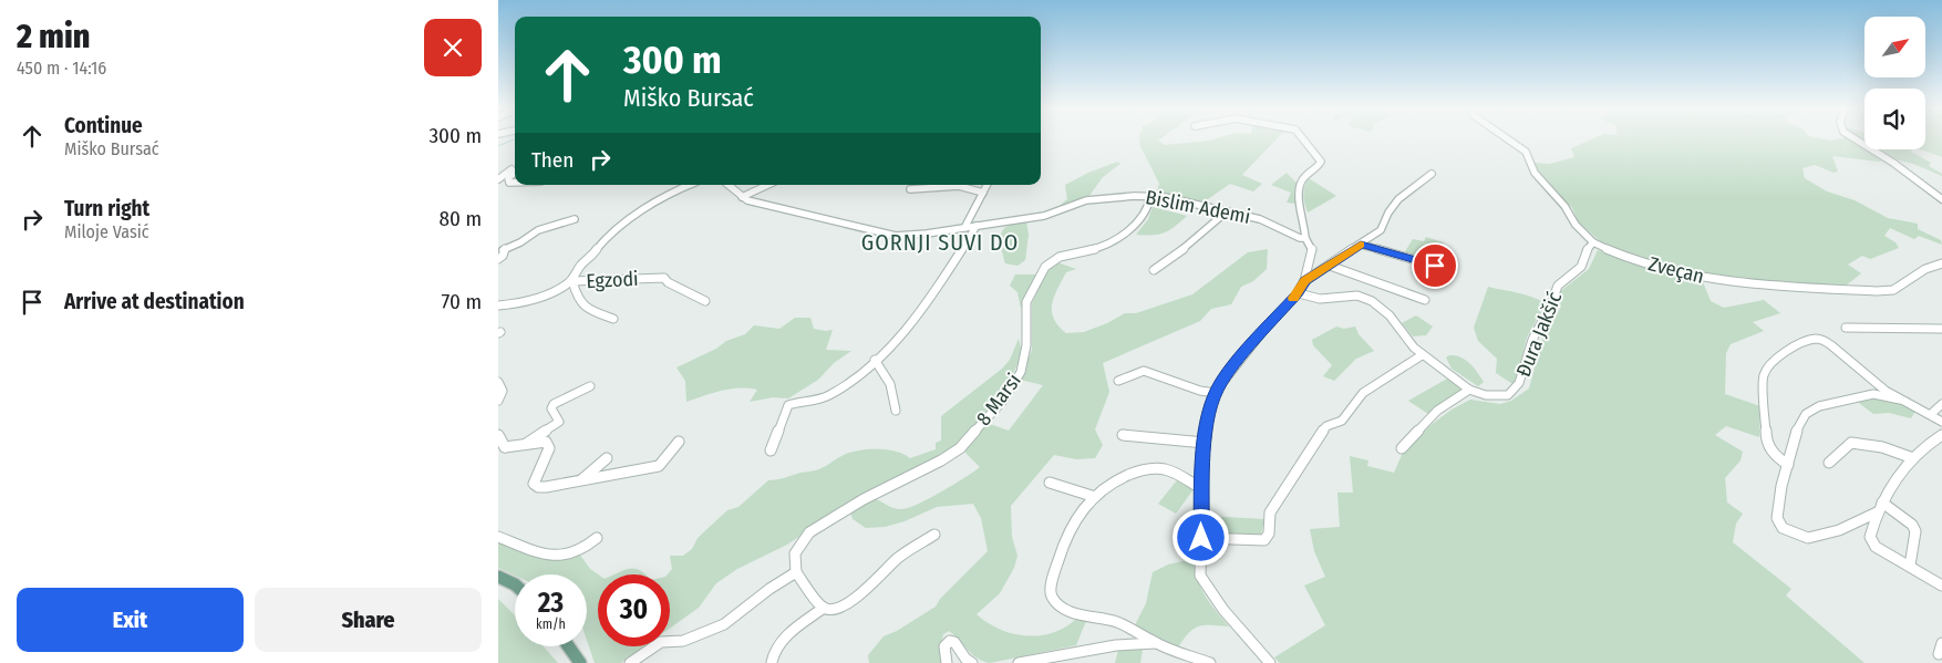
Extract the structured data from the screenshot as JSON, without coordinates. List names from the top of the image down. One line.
{"streets":{"street":["Bislim Ademi","Zveçan","Egzodi","Ðura Jakšić","8 Marsi"]},"crossings":[["Bislim Ademi","8 Marsi"],["Zveçan","Ðura Jakšić"]],"districts":["GORNJI SUVI DO"],"north":"top right","page":{"heading":["2 min","450 m · 14:16"],"turn":["300 m","Miško Bursać"],"list":[{"name":"Continue","note":"Miško Bursać","value":"300 m"},{"name":"Turn right","note":"Miloje Vasić","value":"80 m"},{"name":"Arrive at destination","value":"70 m"}],"then":"Then","speed":"23 km/h","limit":"30","buttons":["Exit","Share"]}}
